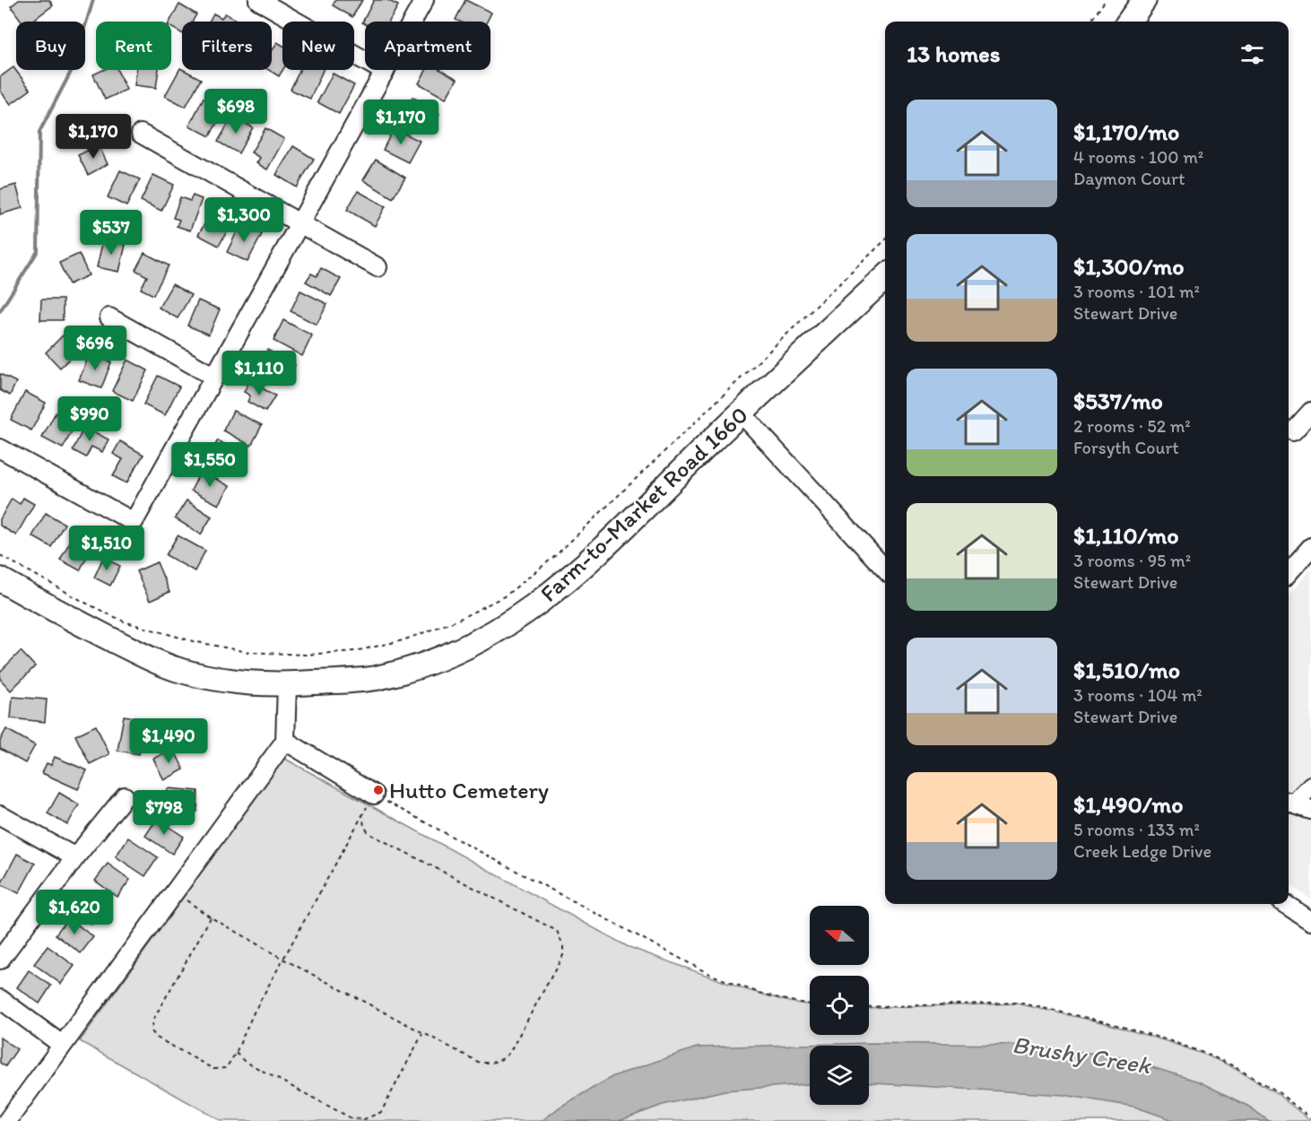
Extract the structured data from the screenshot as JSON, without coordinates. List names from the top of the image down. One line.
{"streets":{"main road":["Farm-to-Market Road 1660"]},"water":["Brushy Creek"],"places":["Hutto Cemetery"],"north":"left","page":{"chip":["Buy","Rent","Filters","New","Apartment"],"heading":"13 homes","list":[{"name":"$1,170/mo","note":"4 rooms · 100 m² · Daymon Court"},{"name":"$1,300/mo","note":"3 rooms · 101 m² · Stewart Drive"},{"name":"$537/mo","note":"2 rooms · 52 m² · Forsyth Court"},{"name":"$1,110/mo","note":"3 rooms · 95 m² · Stewart Drive"},{"name":"$1,510/mo","note":"3 rooms · 104 m² · Stewart Drive"},{"name":"$1,490/mo","note":"5 rooms · 133 m² · Creek Ledge Drive"}],"price":["$698","$1,170","$1,170","$1,300","$537","$696","$1,110","$990","$1,550","$1,510","$1,490","$798","$1,620"]}}
